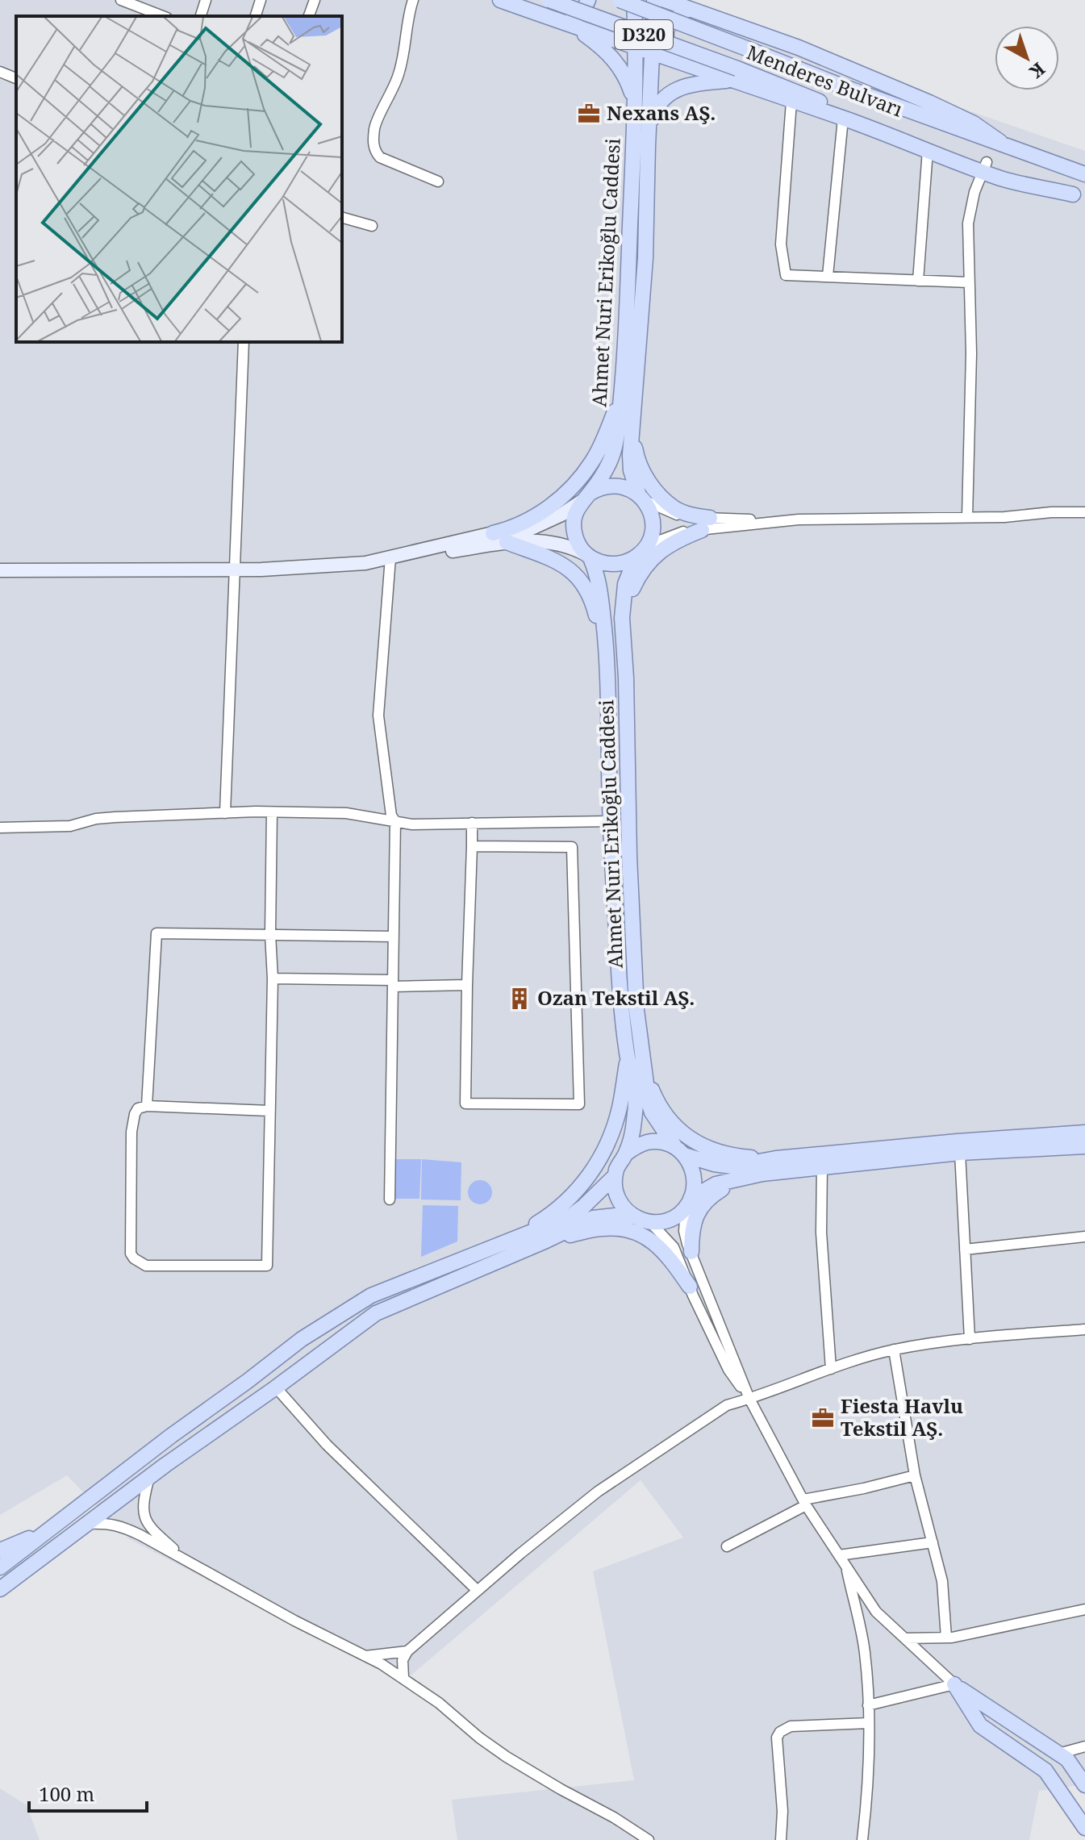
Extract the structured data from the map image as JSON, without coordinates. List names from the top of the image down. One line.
{"streets":{"main road":["D320","Menderes Bulvarı","Ahmet Nuri Erikoğlu Caddesi"]},"places":{"office":["Nexans AŞ.","Fiesta Havlu Tekstil AŞ."],"building":["Ozan Tekstil AŞ."]},"scale_bar":"100 m","north":"bottom right"}
